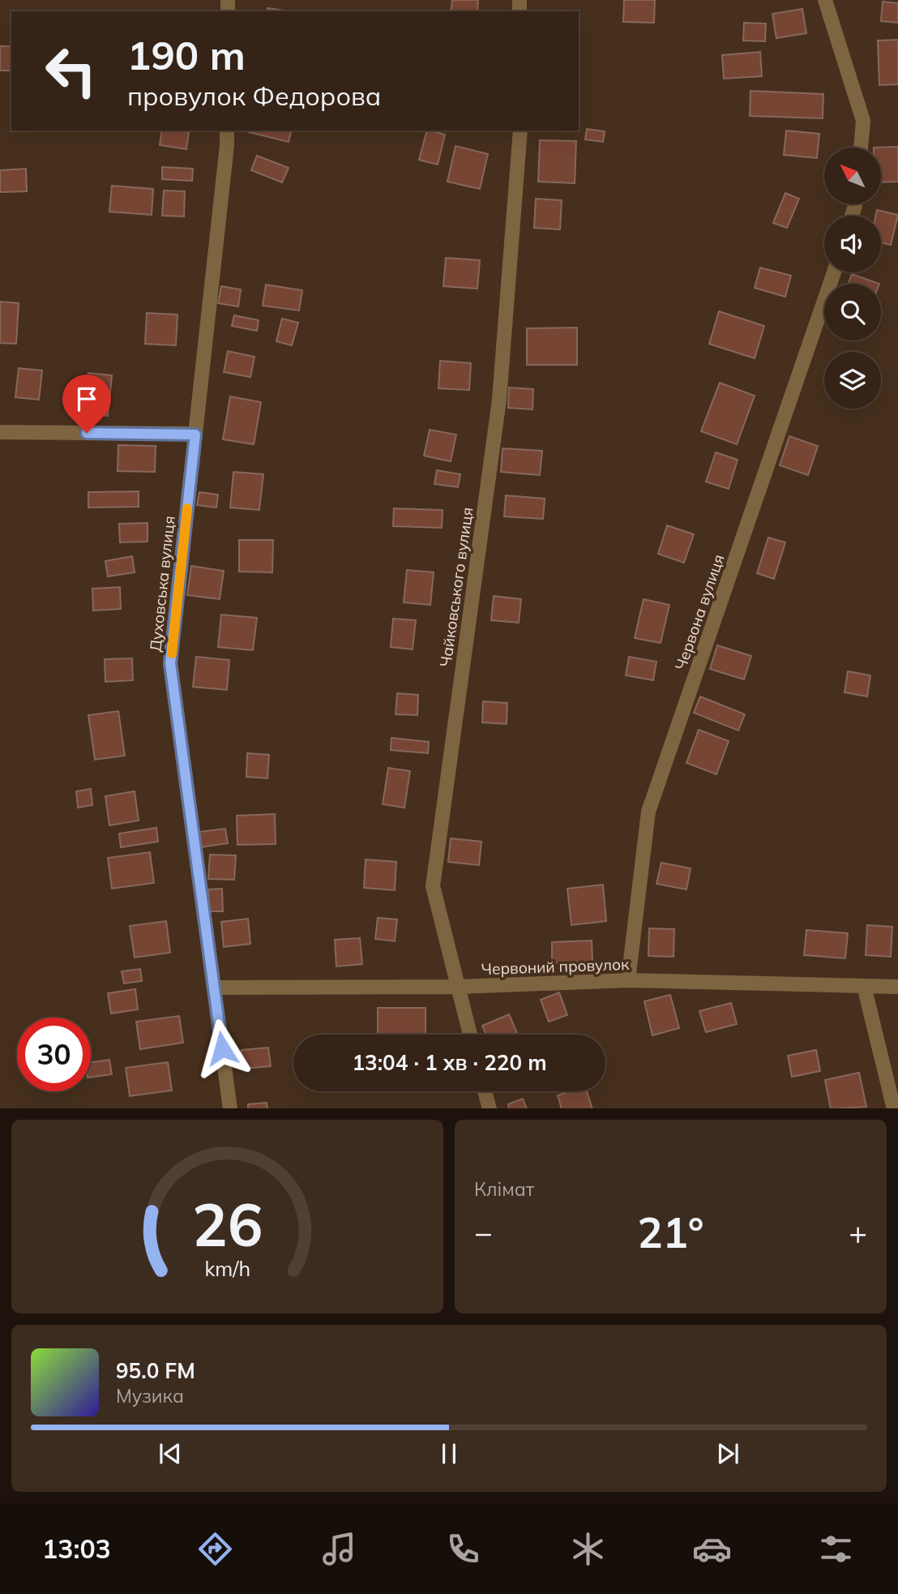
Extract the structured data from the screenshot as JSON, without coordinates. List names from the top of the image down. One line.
{"streets":{"street":["Духовська вулиця","Чайковського вулиця","Червона вулиця","Червоний провулок"]},"crossings":[["Духовська вулиця","Червоний провулок"],["Чайковського вулиця","Червоний провулок"],["Червона вулиця","Червоний провулок"]],"north":"top left","page":{"turn":["190 m","провулок Федорова"],"limit":"30","trip":"13:04 · 1 хв · 220 m","tile":"Клімат","heat":["−","21°","+"],"song":["95.0 FM","Музика"],"tabs":"13:03","gauge":["26","km/h"]}}
